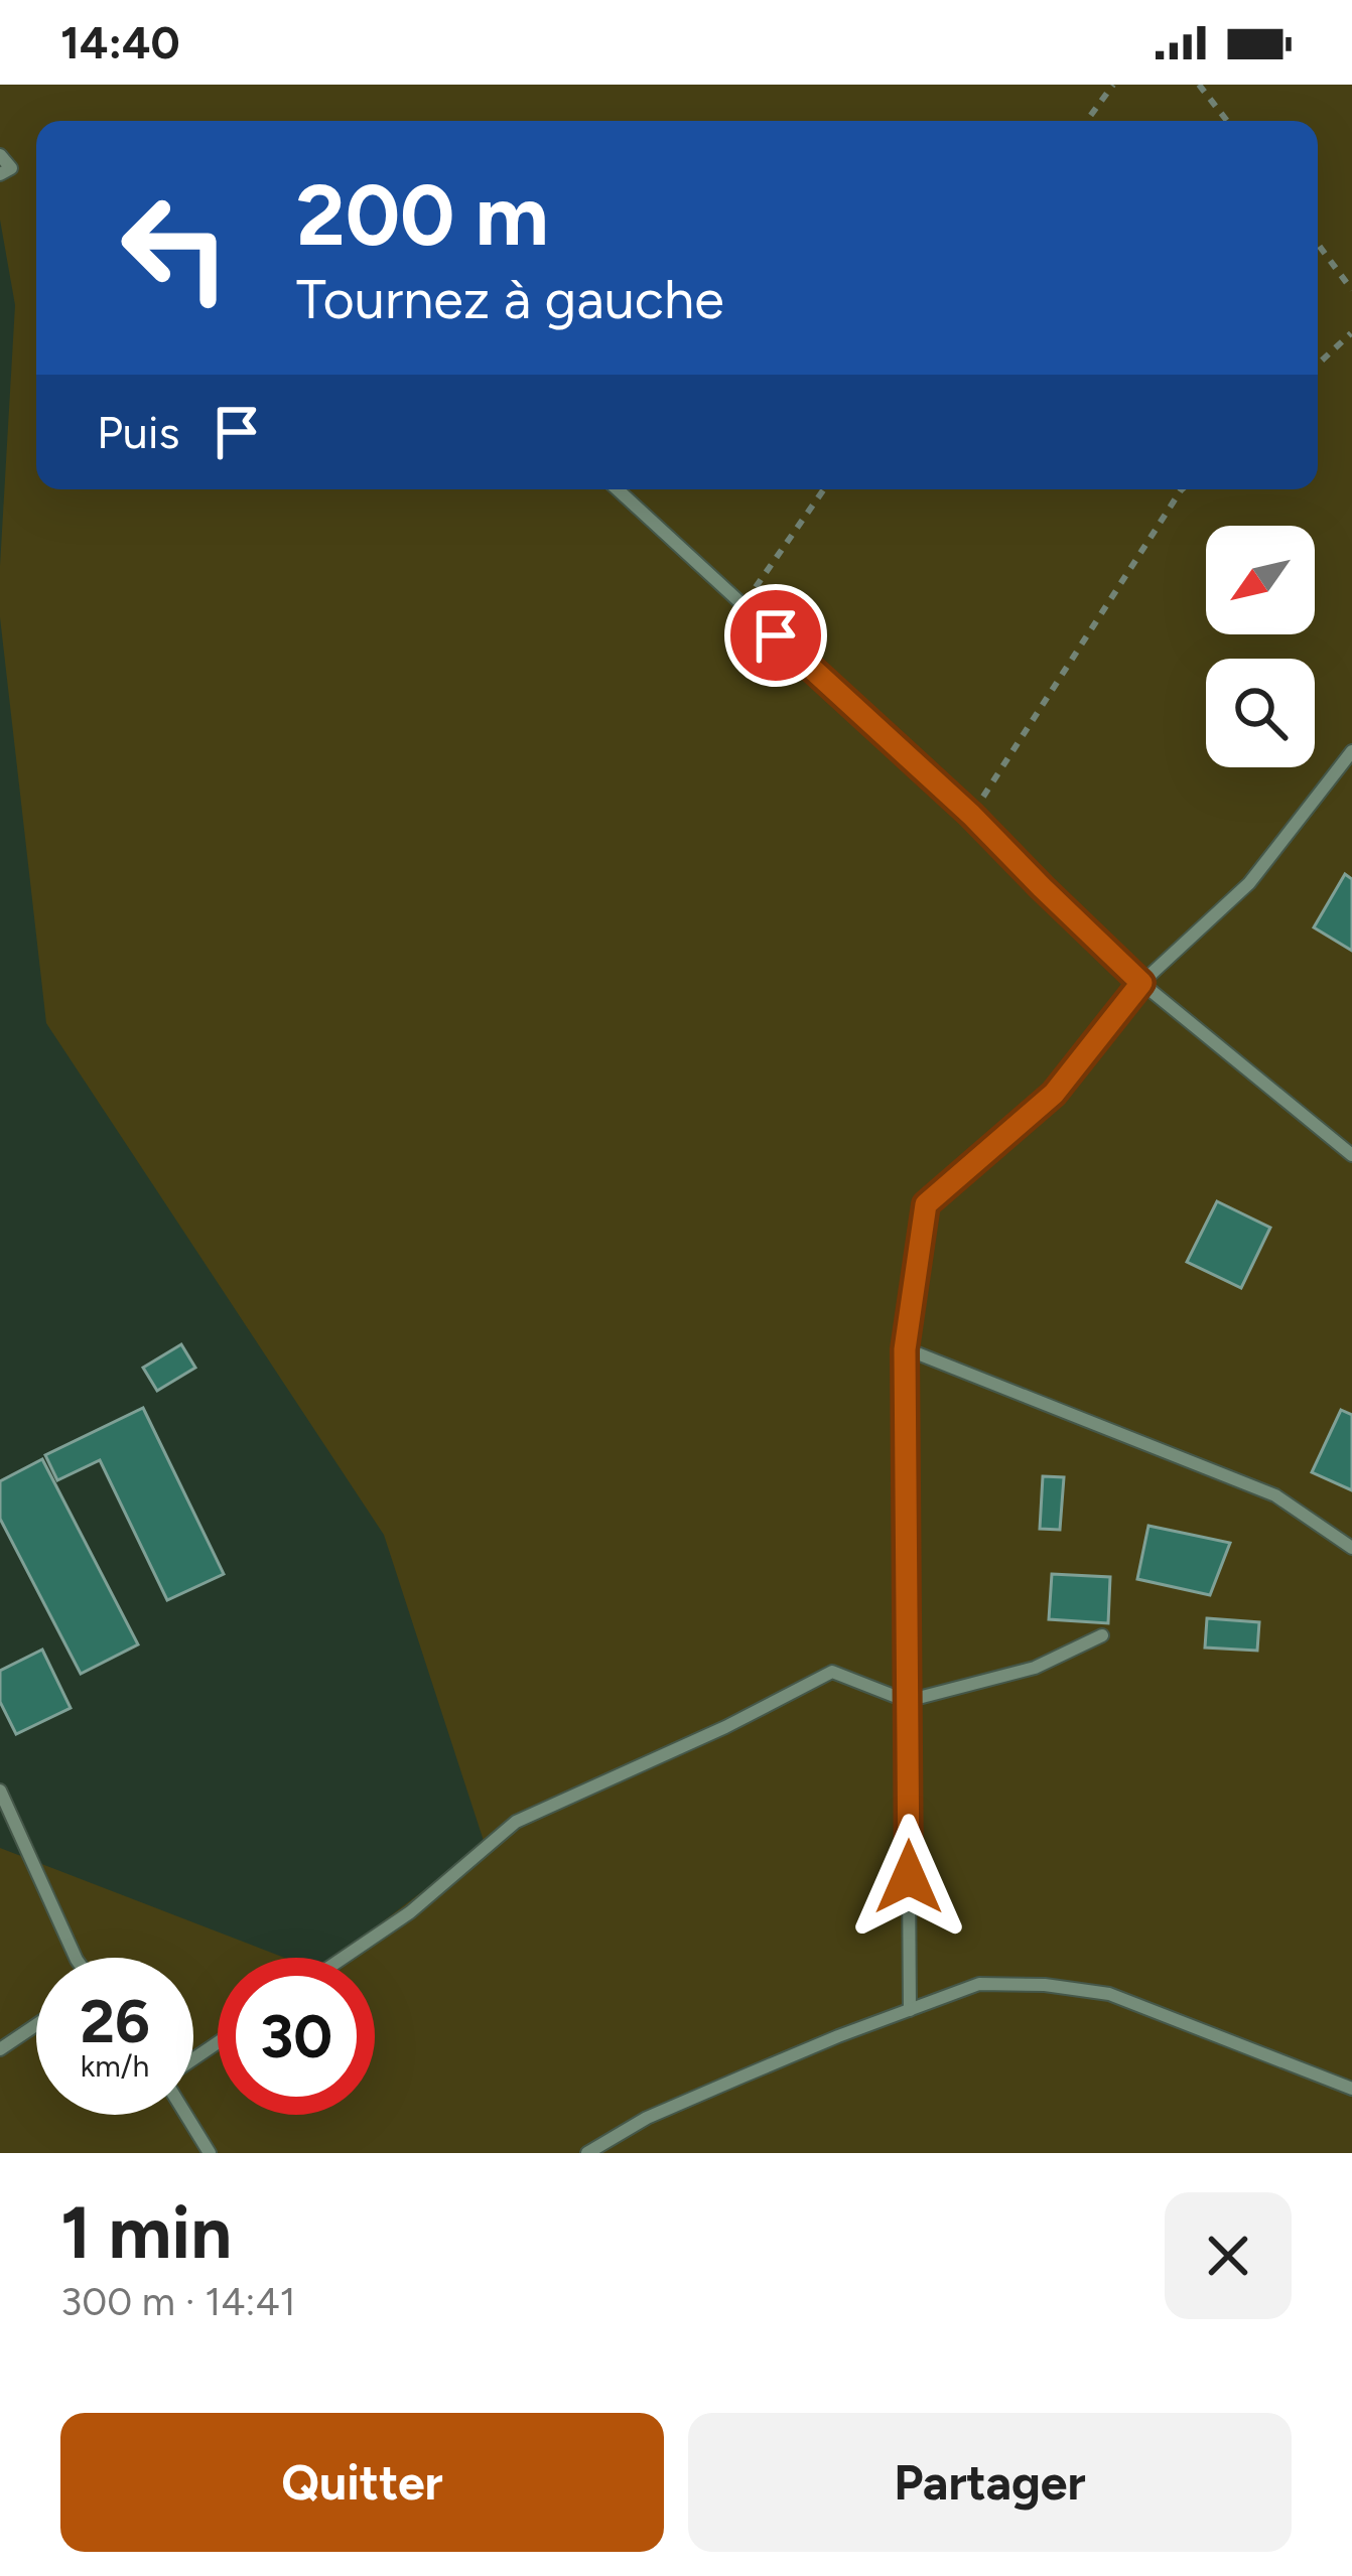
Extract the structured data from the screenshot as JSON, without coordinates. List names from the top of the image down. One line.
{"north":"bottom left","page":{"status":"14:40","turn":["200 m","Tournez à gauche"],"then":"Puis","speed":"26 km/h","limit":"30","heading":["1 min","300 m · 14:41"],"buttons":["Quitter","Partager"]}}
